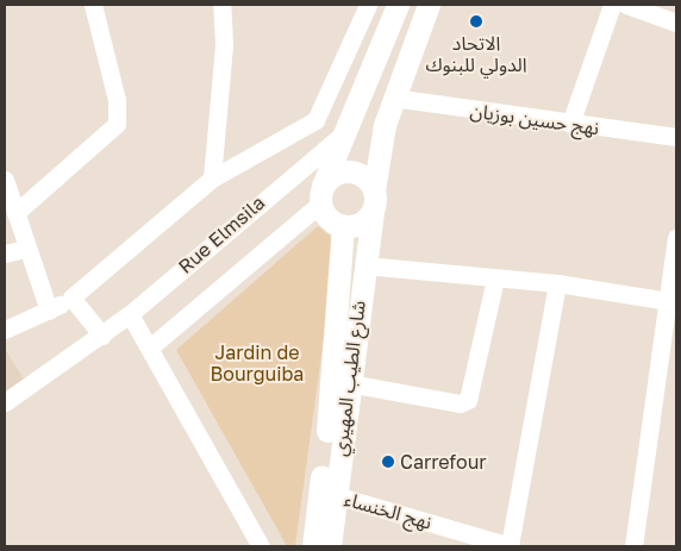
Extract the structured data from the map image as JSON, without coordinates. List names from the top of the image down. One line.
{"streets":{"main road":["شارع الطيب المهيري"],"street":["نهج حسين بوزيان","Rue Elmsila","نهج الخنساء"]},"crossings":[["نهج حسين بوزيان","شارع الطيب المهيري"],["شارع الطيب المهيري","نهج الخنساء"]],"parks":["Jardin de Bourguiba"],"places":["الاتحاد الدولي للبنوك","Carrefour"]}
